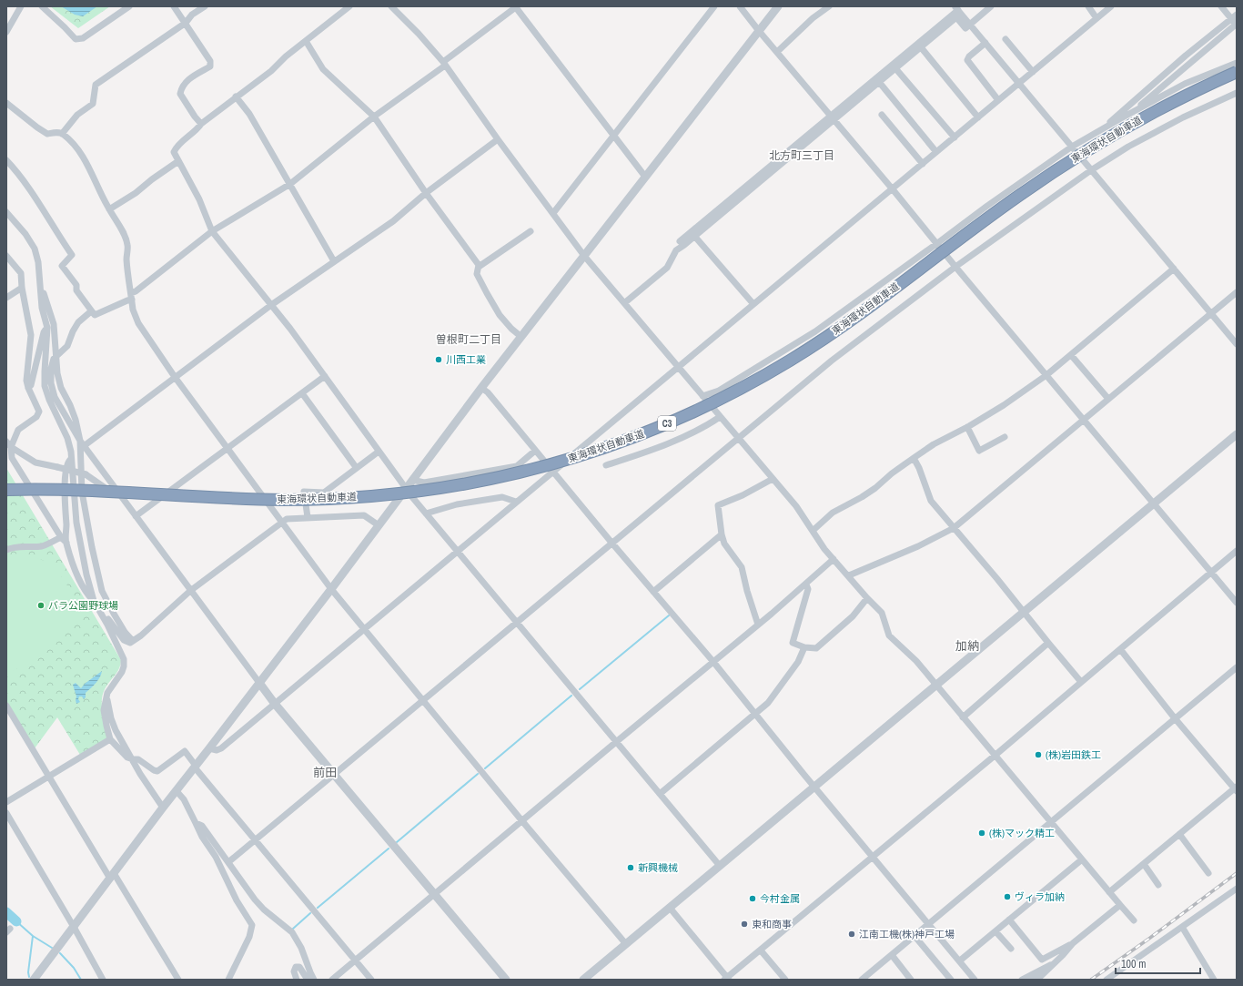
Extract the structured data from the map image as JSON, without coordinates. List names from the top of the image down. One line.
{"streets":{"highway":["東海環状自動車道","C3"]},"districts":["北方町三丁目","曽根町二丁目","加納","前田"],"places":["川西工業","バラ公園野球場","(株)岩田鉄工","(株)マック精工","新興機械","ヴィラ加納","今村金属","東和商事","江南工機(株)神戸工場"],"scale_bar":"100 m"}
